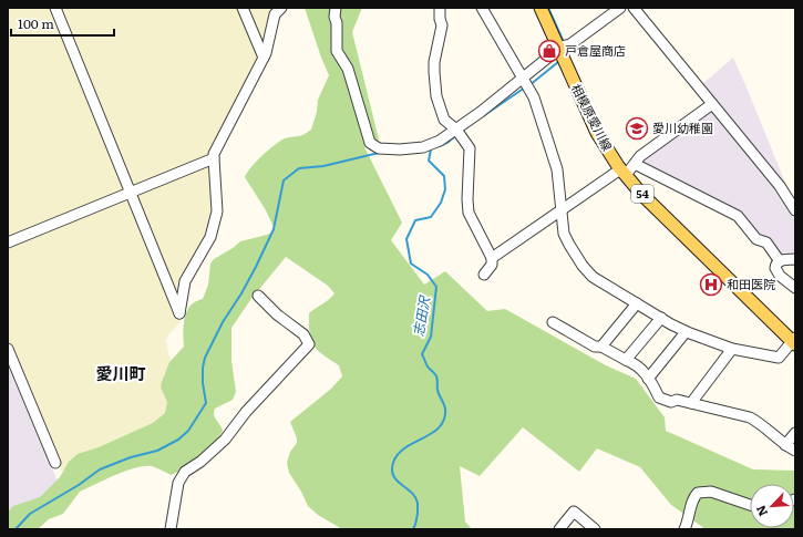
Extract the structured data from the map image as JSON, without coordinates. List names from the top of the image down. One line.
{"streets":{"main road":["相模原愛川線","54"]},"districts":["愛川町"],"water":["志田沢"],"places":{"shop":["戸倉屋商店"],"school or university":["愛川幼稚園"],"hospital":["和田医院"]},"scale_bar":"100 m","north":"bottom left"}
